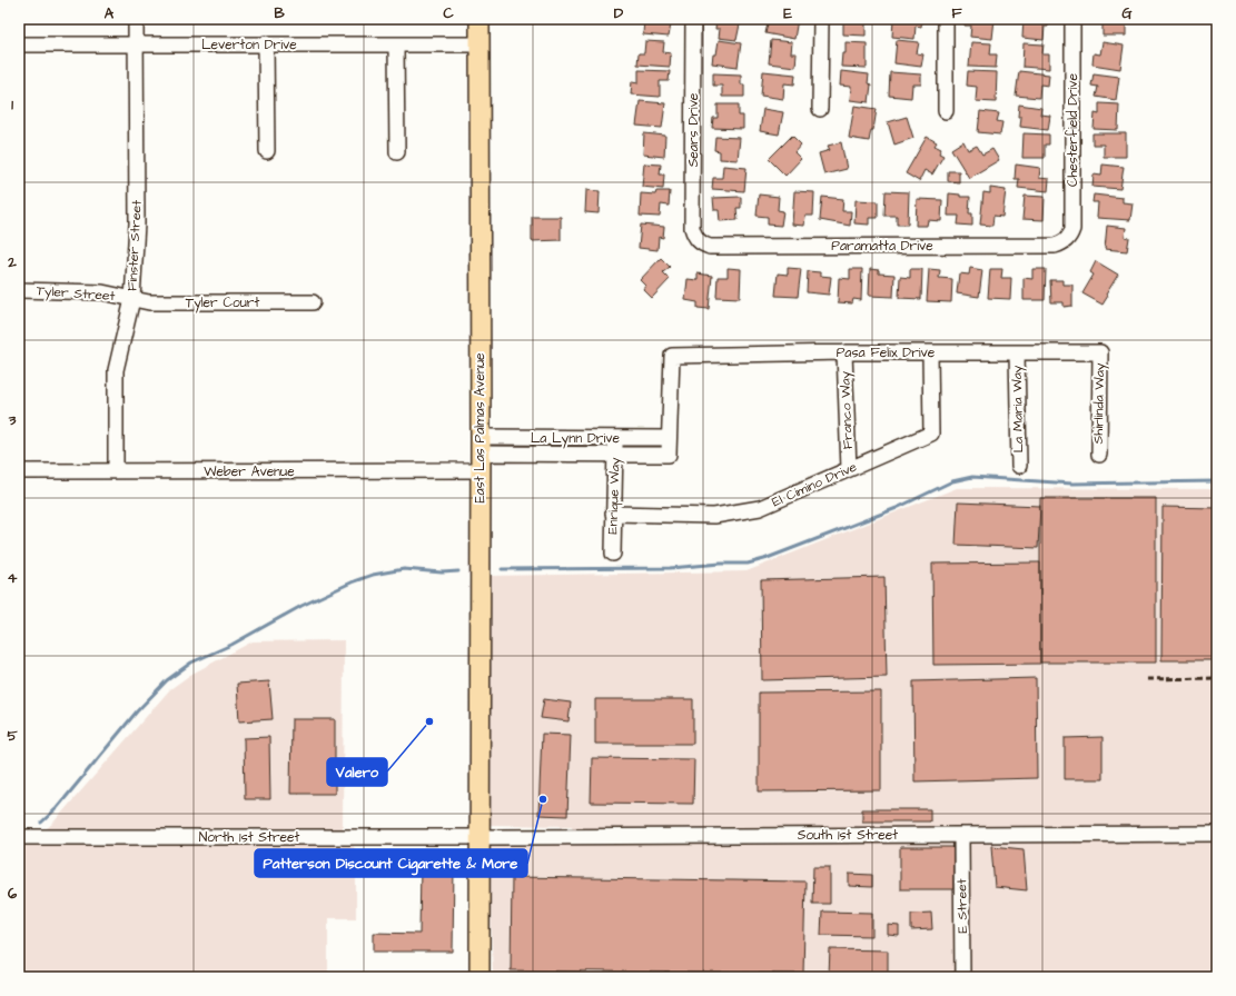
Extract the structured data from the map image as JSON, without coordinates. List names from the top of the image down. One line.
{"streets":{"main road":["East Las Palmas Avenue"],"street":["Leverton Drive","Sears Drive","Chesterfield Drive","Finster Street","Paramatta Drive","Tyler Street","Tyler Court","Pasa Felix Drive","Shirlinda Way","La Maria Way","Franco Way","La Lynn Drive","Weber Avenue","El Cimino Drive","Enrique Way","South 1st Street","North 1st Street","E Street"]},"crossings":[["Leverton Drive","Finster Street"],["Leverton Drive","East Las Palmas Avenue"],["Sears Drive","Paramatta Drive"],["Chesterfield Drive","Paramatta Drive"],["Finster Street","Tyler Street"],["Finster Street","Tyler Court"],["Finster Street","Weber Avenue"],["Tyler Street","Tyler Court"],["Pasa Felix Drive","Shirlinda Way"],["Pasa Felix Drive","La Maria Way"],["Pasa Felix Drive","Franco Way"],["Pasa Felix Drive","La Lynn Drive"],["Pasa Felix Drive","El Cimino Drive"],["Franco Way","El Cimino Drive"],["East Las Palmas Avenue","La Lynn Drive"],["East Las Palmas Avenue","Weber Avenue"],["East Las Palmas Avenue","South 1st Street"],["East Las Palmas Avenue","North 1st Street"],["La Lynn Drive","Weber Avenue"],["La Lynn Drive","Enrique Way"],["El Cimino Drive","Enrique Way"],["South 1st Street","North 1st Street"],["South 1st Street","E Street"]],"places":["Valero","Patterson Discount Cigarette & More"],"grid":{"columns":["A","B","C","D","E","F","G"],"rows":["1","2","3","4","5","6"]}}
